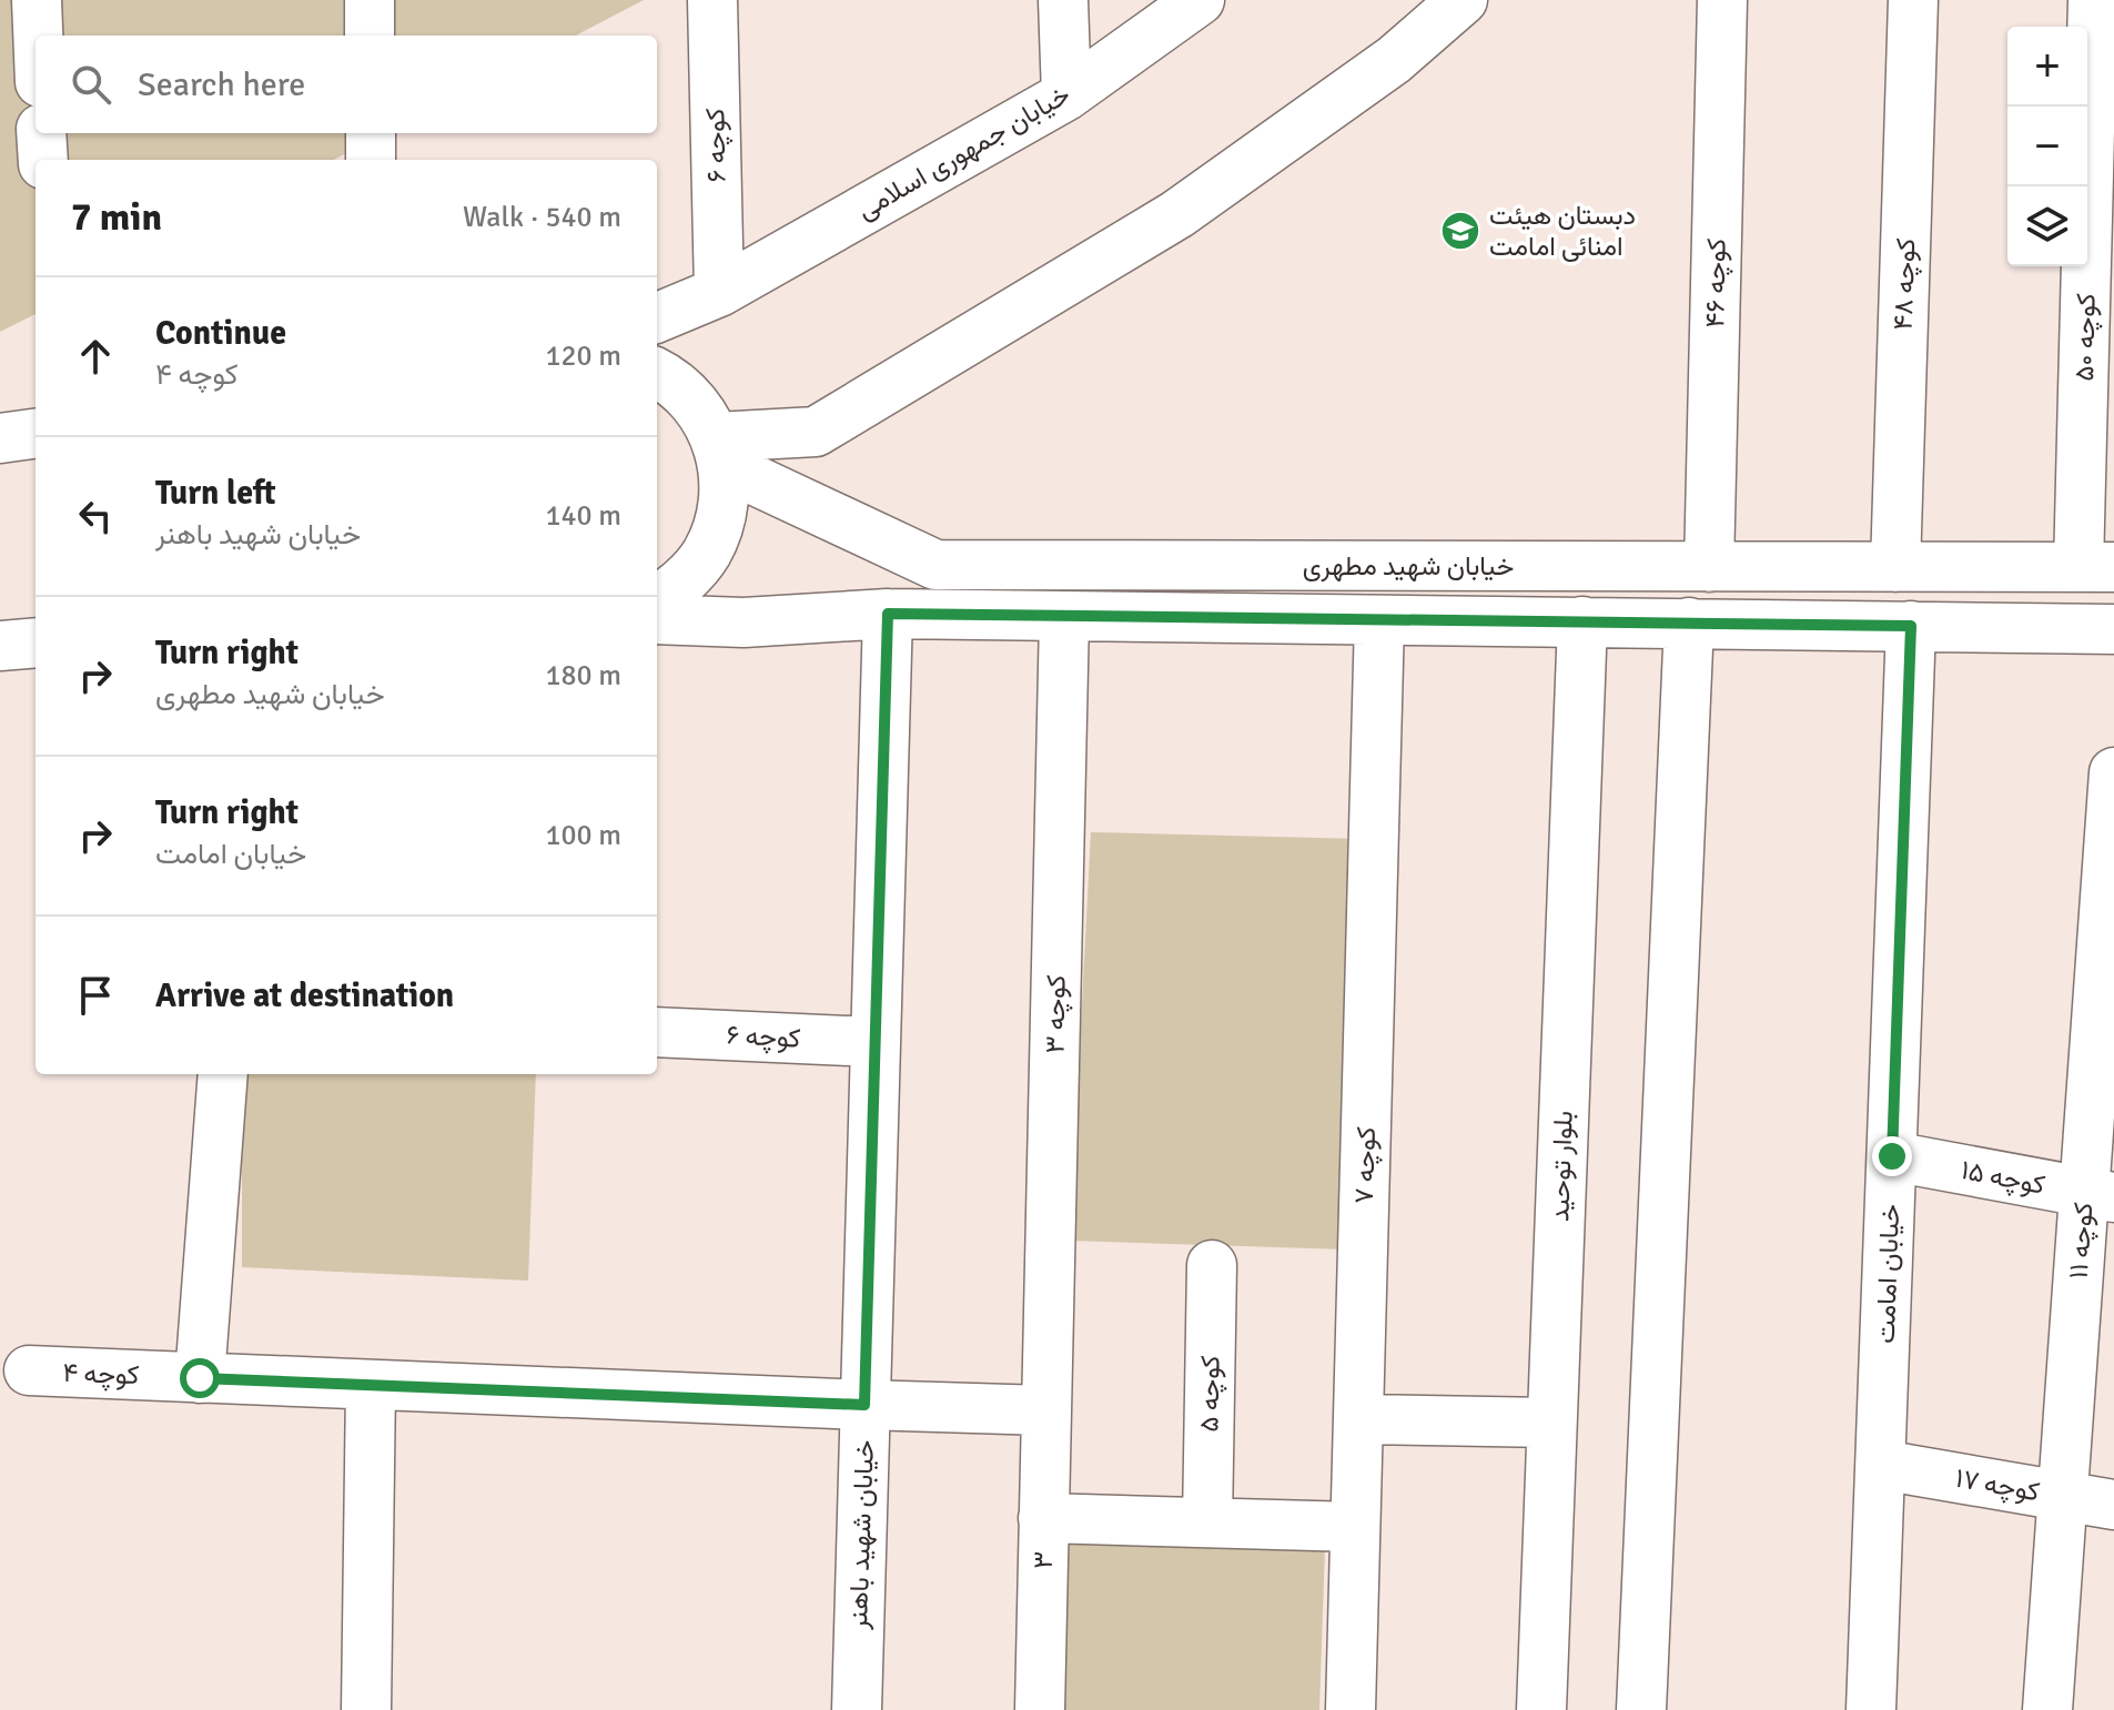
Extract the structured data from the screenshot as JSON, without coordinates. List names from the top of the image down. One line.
{"streets":{"street":["کوچه ۶","خیابان جمهوری اسلامی","کوچه ۴۶","کوچه ۴۸","کوچه ۵۰","خیابان شهید مطهری","کوچه ۳","کوچه ۷","بلوار توحید","کوچه ۱۵","کوچه ۱۱","خیابان امامت","کوچه ۴","کوچه ۵","کوچه ۱۷","خیابان شهید باهنر","۳"]},"crossings":[["کوچه ۶","خیابان جمهوری اسلامی"],["کوچه ۶","خیابان شهید باهنر"],["کوچه ۴۶","خیابان شهید مطهری"],["کوچه ۴۸","خیابان شهید مطهری"],["کوچه ۵۰","خیابان شهید مطهری"],["خیابان شهید مطهری","کوچه ۳"],["خیابان شهید مطهری","کوچه ۷"],["خیابان شهید مطهری","بلوار توحید"],["خیابان شهید مطهری","خیابان امامت"],["خیابان شهید مطهری","خیابان شهید باهنر"],["کوچه ۳","کوچه ۴"],["کوچه ۳","۳"],["کوچه ۱۵","کوچه ۱۱"],["کوچه ۱۵","خیابان امامت"],["کوچه ۱۱","کوچه ۱۷"],["خیابان امامت","کوچه ۱۷"],["کوچه ۴","خیابان شهید باهنر"],["کوچه ۴","۳"]],"places":{"school or university":["دبستان هیئت امنائی امامت"]},"page":{"map_buttons":["+","−"],"search":"Search here","heading":["7 min","Walk · 540 m"],"list":[["Continue","کوچه ۴","120 m"],["Turn left","خیابان شهید باهنر","140 m"],["Turn right","خیابان شهید مطهری","180 m"],["Turn right","خیابان امامت","100 m"],"Arrive at destination"]}}
